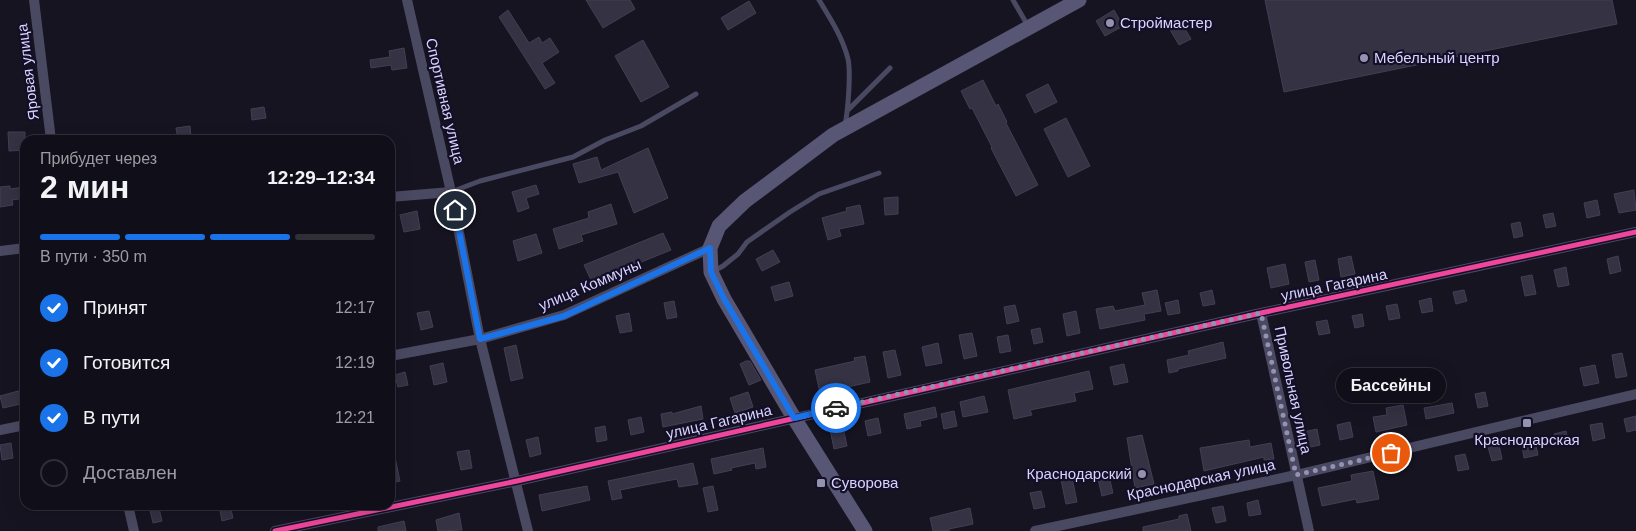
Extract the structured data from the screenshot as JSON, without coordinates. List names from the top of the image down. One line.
{"streets":{"street":["Яровая улица","Спортивная улица","улица Коммуны","улица Гагарина","Привольная улица","Краснодарская улица"]},"crossings":[["Спортивная улица","улица Коммуны"],["Спортивная улица","улица Гагарина"],["улица Гагарина","Привольная улица"],["Привольная улица","Краснодарская улица"]],"places":{"other":["Строймастер","Мебельный центр","Бассейны","Краснодарский"],"transit":["Краснодарская","Суворова"]},"page":{"heading":["2 мин","Прибудет через","12:29–12:34"],"bar":"В пути · 350 m","list":[["Принят","12:17"],["Готовится","12:19"],["В пути","12:21"],"Доставлен"],"bubble":"Бассейны"}}
